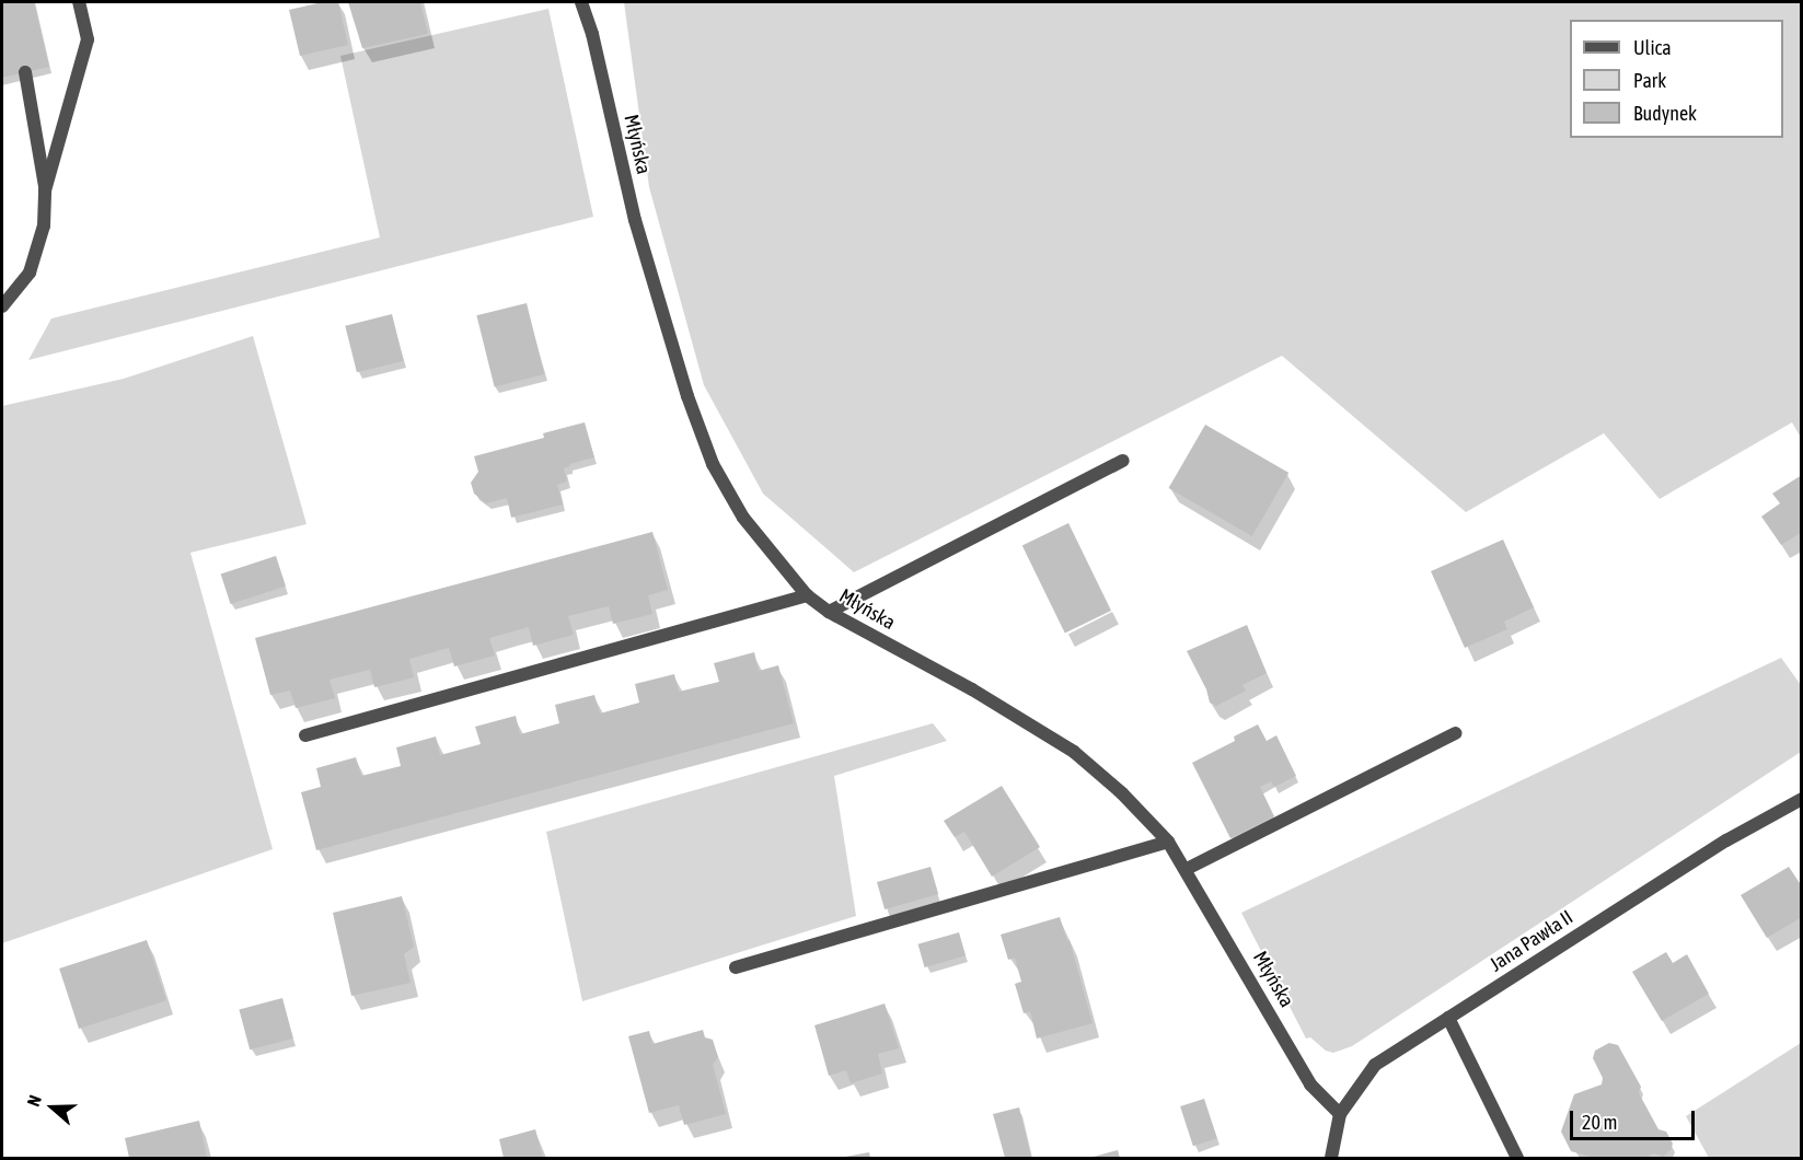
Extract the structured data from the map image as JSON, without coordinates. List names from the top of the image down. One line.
{"streets":{"street":["Młyńska","Jana Pawła II"]},"crossings":[["Młyńska","Jana Pawła II"]],"legend":["Ulica","Park","Budynek"],"scale_bar":"20 m","north":"left"}
